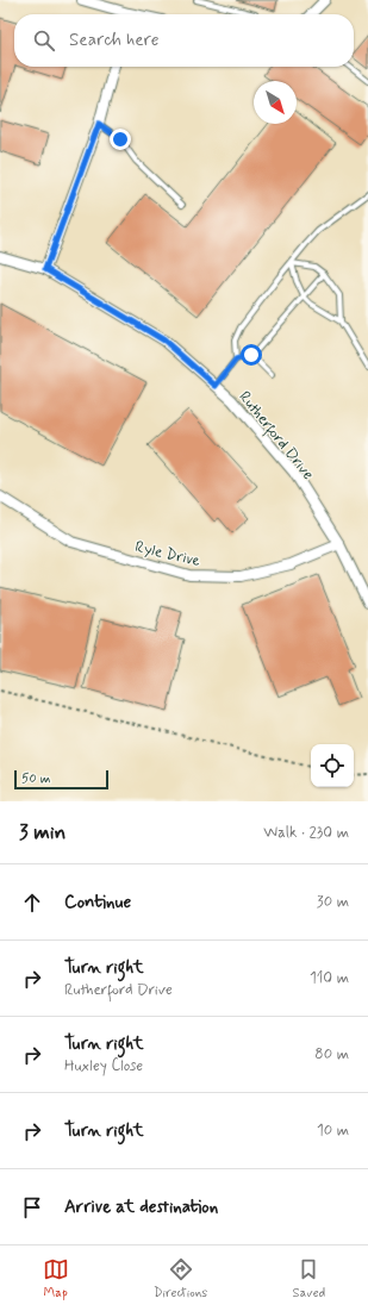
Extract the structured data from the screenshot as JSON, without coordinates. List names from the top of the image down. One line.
{"streets":{"street":["Rutherford Drive","Ryle Drive"]},"crossings":[["Rutherford Drive","Ryle Drive"]],"scale_bar":"50 m","north":"bottom right","page":{"search":"Search here","scale":"50 m","heading":["3 min","Walk · 230 m"],"list":[["Continue","30 m"],["Turn right","Rutherford Drive","110 m"],["Turn right","Huxley Close","80 m"],["Turn right","10 m"],"Arrive at destination"],"nav":["Map","Directions","Saved"]}}
